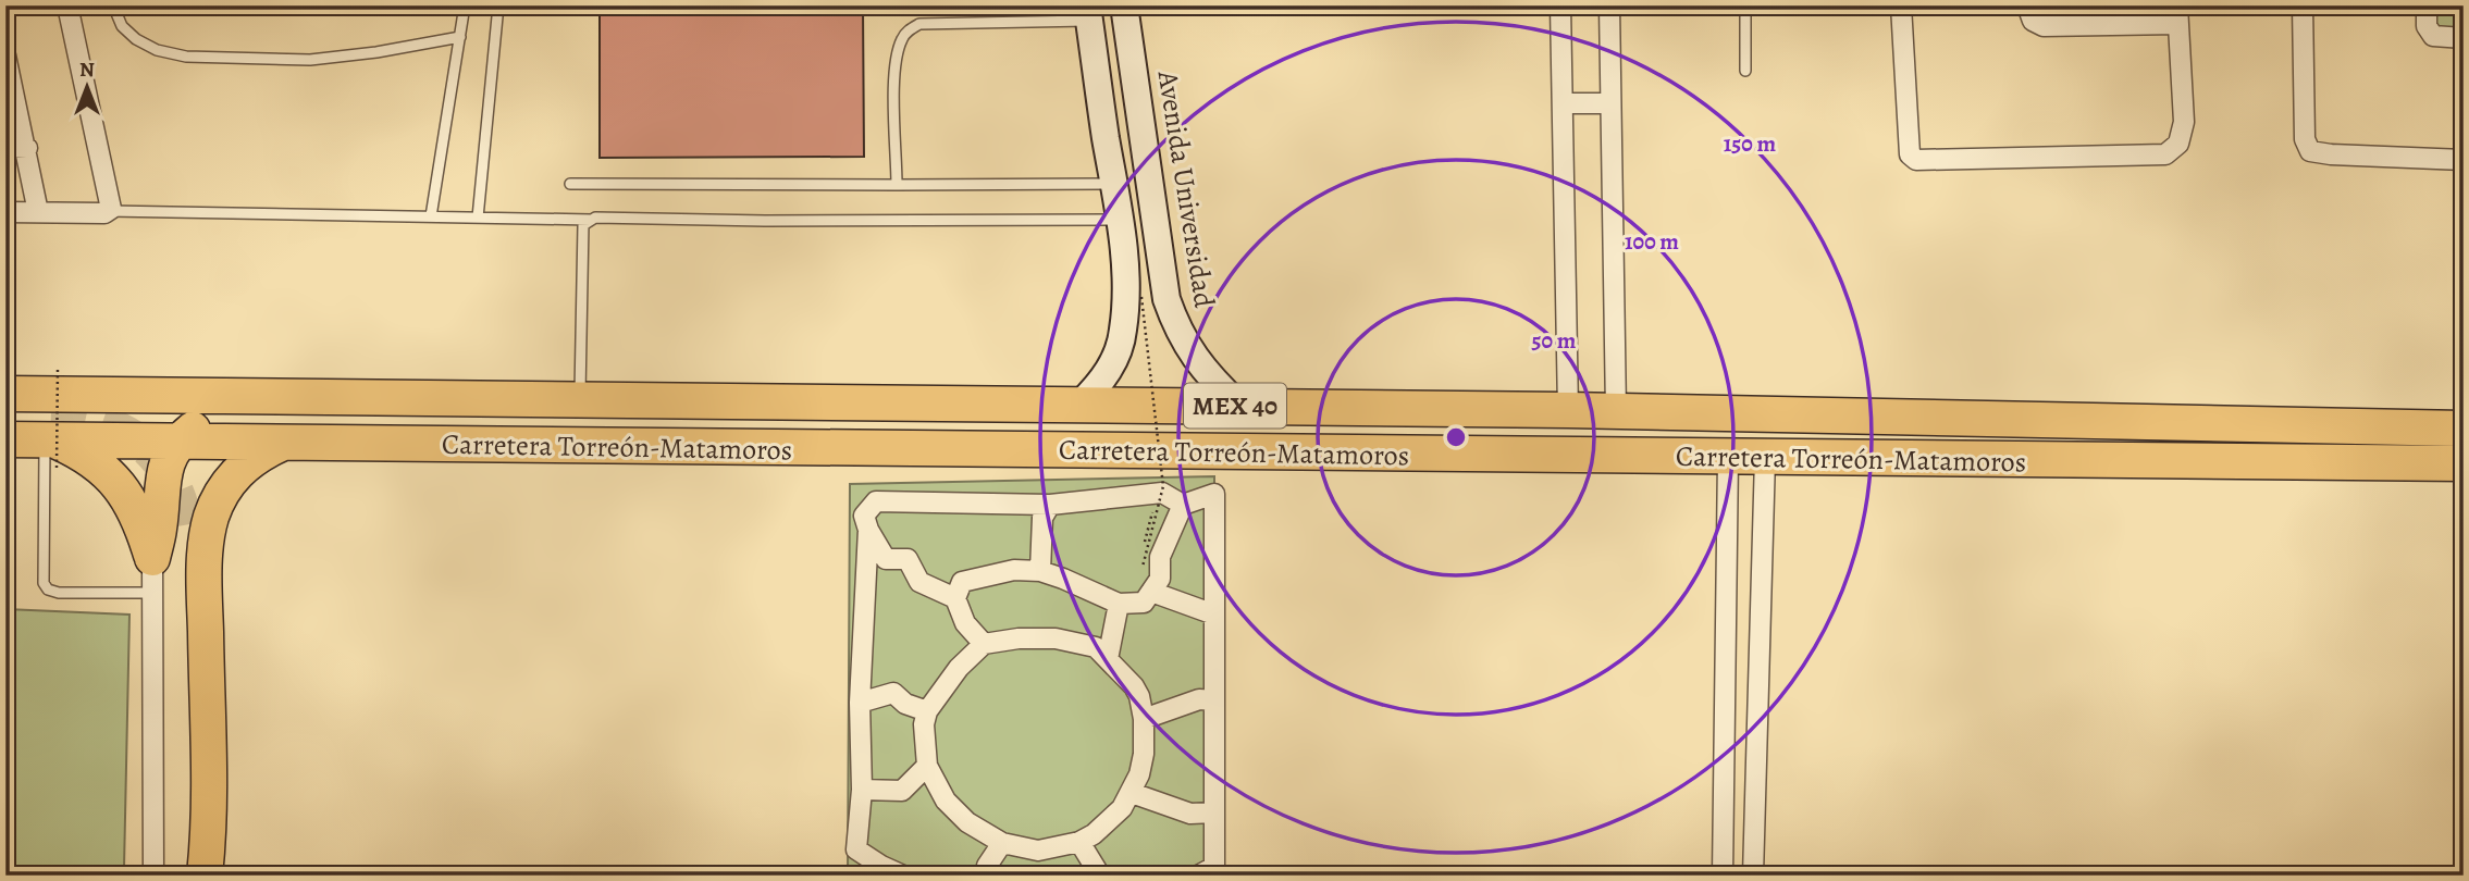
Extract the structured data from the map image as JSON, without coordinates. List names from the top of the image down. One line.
{"streets":{"highway":["MEX 40","Carretera Torreón-Matamoros"],"main road":["Avenida Universidad"]},"crossings":[["Avenida Universidad","MEX 40"]],"north":"top","rings":["150 m","100 m","50 m"]}
